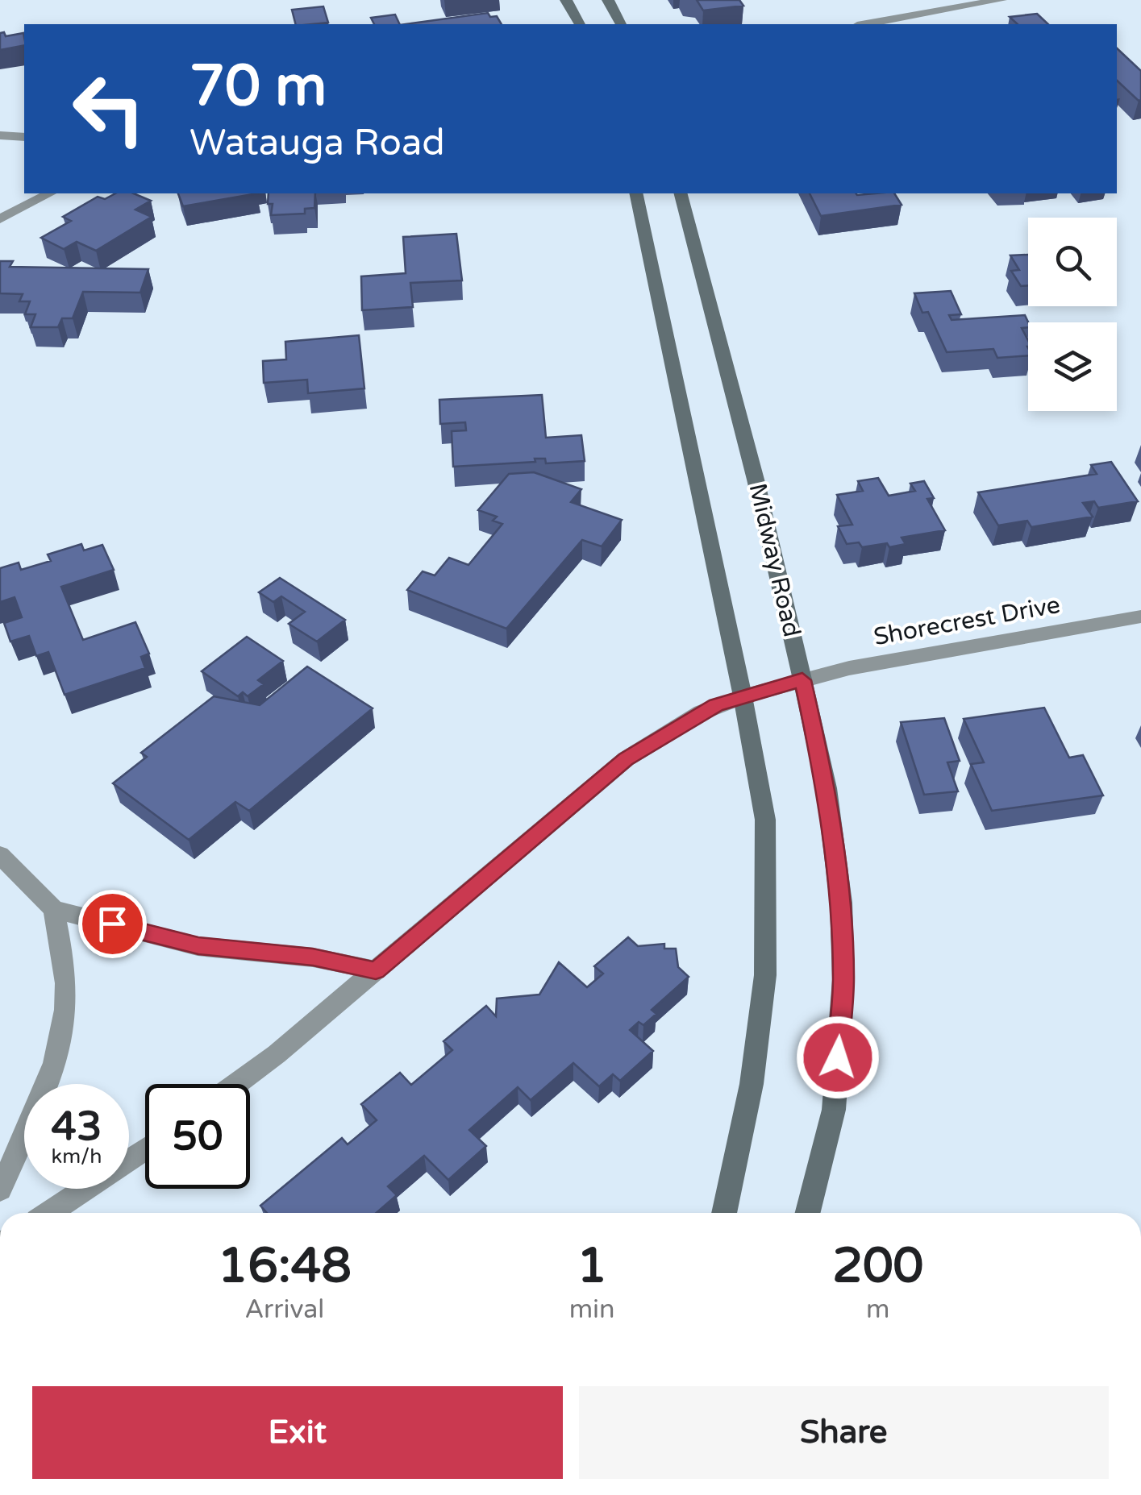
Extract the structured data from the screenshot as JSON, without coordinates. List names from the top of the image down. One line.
{"streets":{"main road":["Midway Road"],"street":["Shorecrest Drive"]},"crossings":[["Midway Road","Shorecrest Drive"]],"page":{"turn":["70 m","Watauga Road"],"speed":"43 km/h","limit":"50","eta":["16:48","Arrival","1","min","200","m"],"buttons":["Exit","Share"]}}
